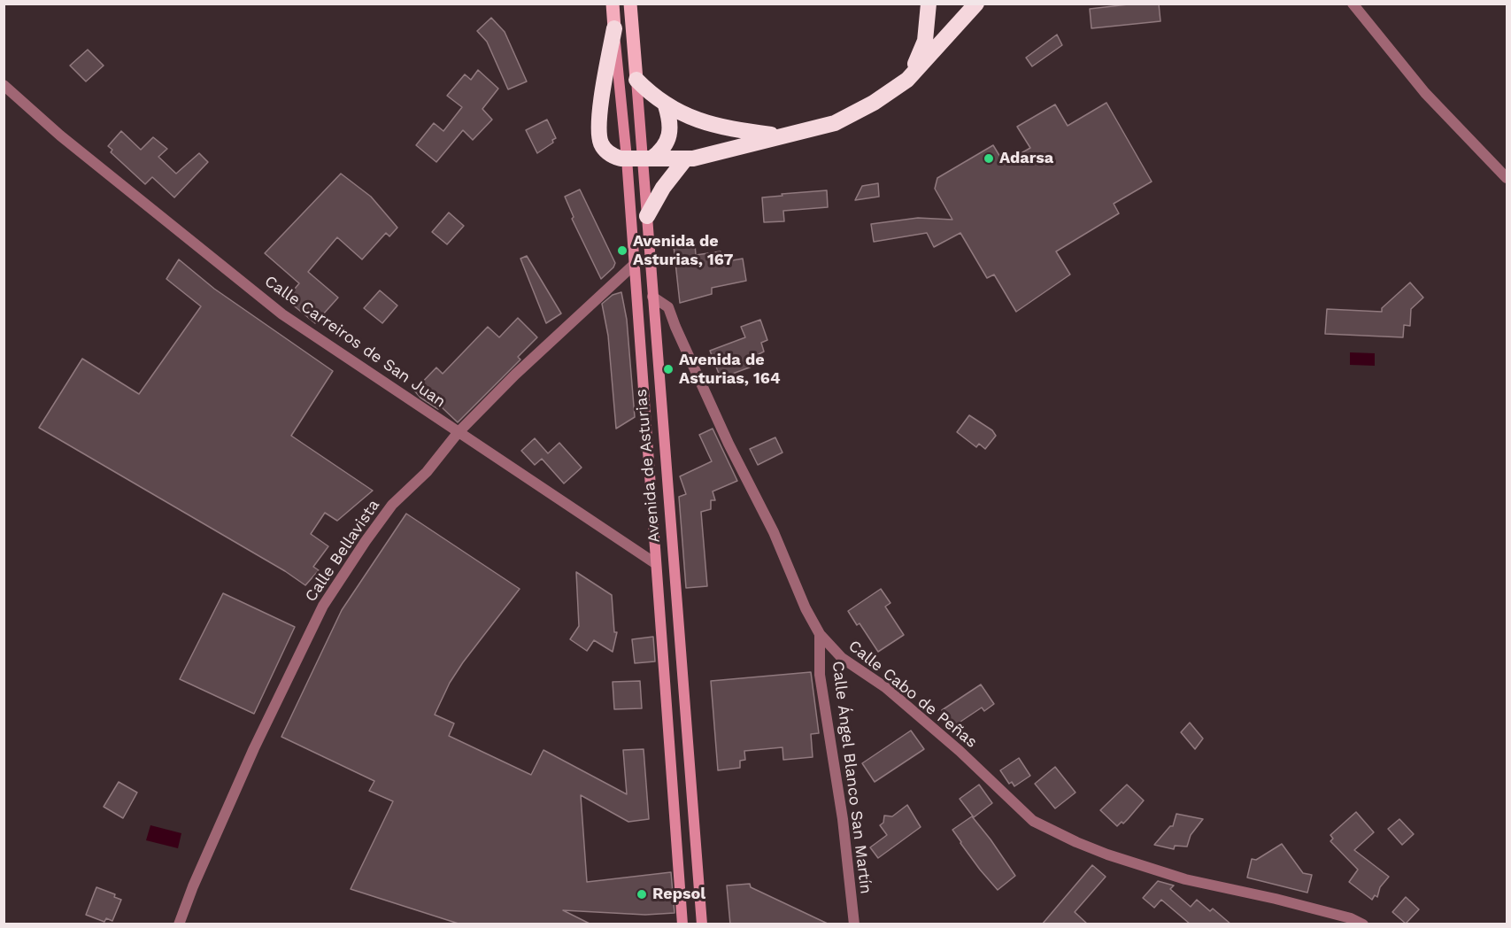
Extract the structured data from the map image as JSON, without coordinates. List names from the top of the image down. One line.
{"streets":{"main road":["Avenida de Asturias"],"street":["Calle Carreiros de San Juan","Calle Bellavista","Calle Cabo de Peñas","Calle Ángel Blanco San Martín"]},"crossings":[["Calle Carreiros de San Juan","Avenida de Asturias"],["Calle Carreiros de San Juan","Calle Bellavista"],["Avenida de Asturias","Calle Bellavista"],["Avenida de Asturias","Calle Cabo de Peñas"],["Calle Cabo de Peñas","Calle Ángel Blanco San Martín"]],"places":["Adarsa","Avenida de Asturias, 167","Avenida de Asturias, 164","Repsol"]}
